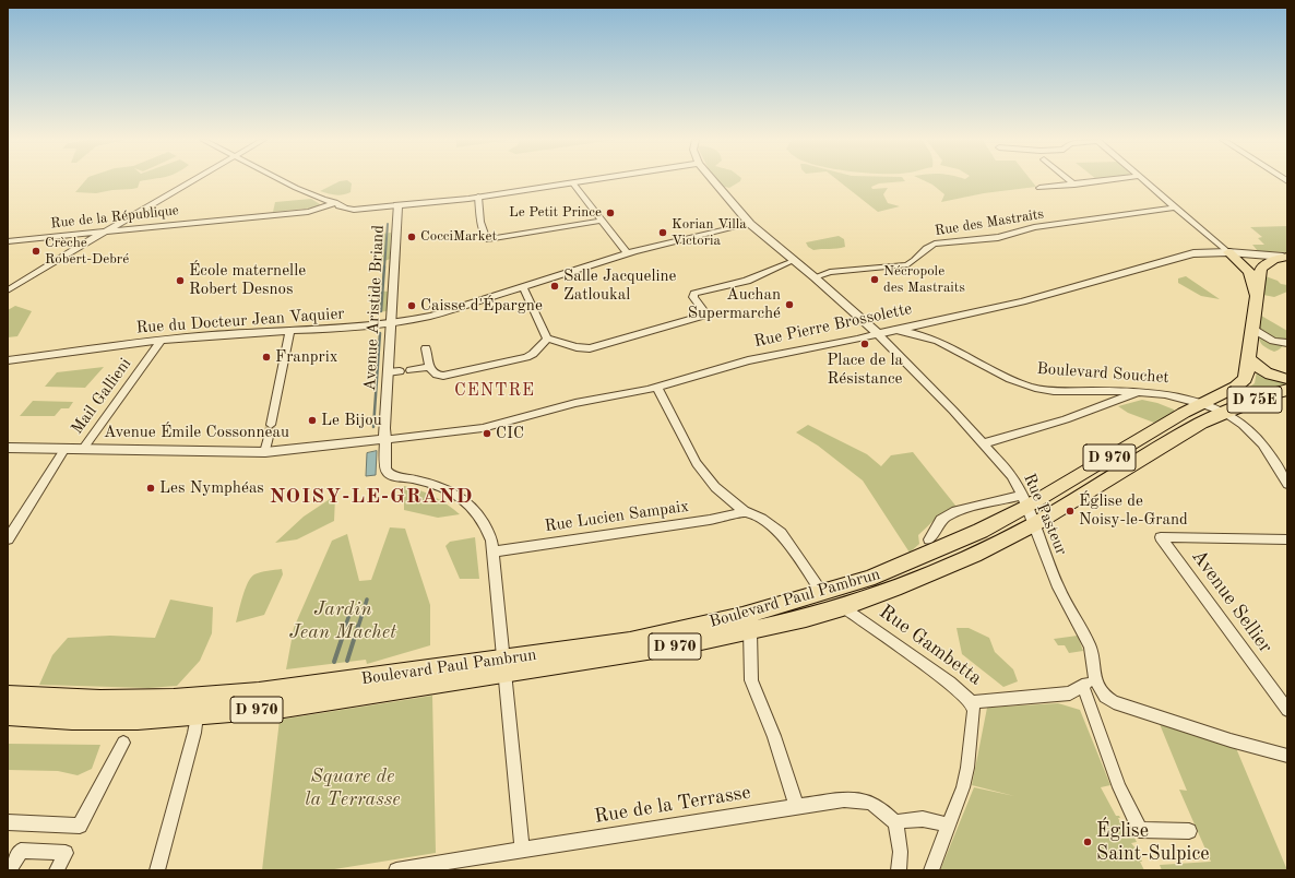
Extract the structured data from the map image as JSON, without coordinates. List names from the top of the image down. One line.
{"streets":{"main road":["D 75E","D 970","Boulevard Paul Pambrun"],"street":["Rue de la République","Rue des Mastraits","Avenue Aristide Briand","Rue du Docteur Jean Vaquier","Rue Pierre Brossolette","Boulevard Souchet","Mail Gallieni","Avenue Émile Cossonneau","Rue Pasteur","Rue Lucien Sampaix","Avenue Sellier","Rue Gambetta","Rue de la Terrasse"]},"crossings":[["Rue de la République","Avenue Aristide Briand"],["Avenue Aristide Briand","Rue du Docteur Jean Vaquier"],["Avenue Aristide Briand","Rue Pierre Brossolette"],["Avenue Aristide Briand","Avenue Émile Cossonneau"],["Rue du Docteur Jean Vaquier","Mail Gallieni"],["Rue Pierre Brossolette","Boulevard Souchet"],["Rue Pierre Brossolette","Avenue Émile Cossonneau"],["Rue Pierre Brossolette","Rue Pasteur"],["Rue Pierre Brossolette","Boulevard Paul Pambrun"],["Boulevard Souchet","D 75E"],["Boulevard Souchet","Boulevard Paul Pambrun"],["Mail Gallieni","Avenue Émile Cossonneau"],["D 75E","Boulevard Paul Pambrun"],["Rue Pasteur","Boulevard Paul Pambrun"],["Boulevard Paul Pambrun","Rue Gambetta"]],"districts":["CENTRE","NOISY-LE-GRAND"],"parks":["Jardin Jean Machet","Square de la Terrasse"],"places":["Le Petit Prince","Korian Villa Victoria","CocciMarket","Crèche Robert-Debré","Nécropole des Mastraits","École maternelle Robert Desnos","Salle Jacqueline Zatloukal","Auchan Supermarché","Caisse d'Épargne","Place de la Résistance","Franprix","Le Bijou","CIC","Les Nymphéas","Église de Noisy-le-Grand","Église Saint-Sulpice"]}
